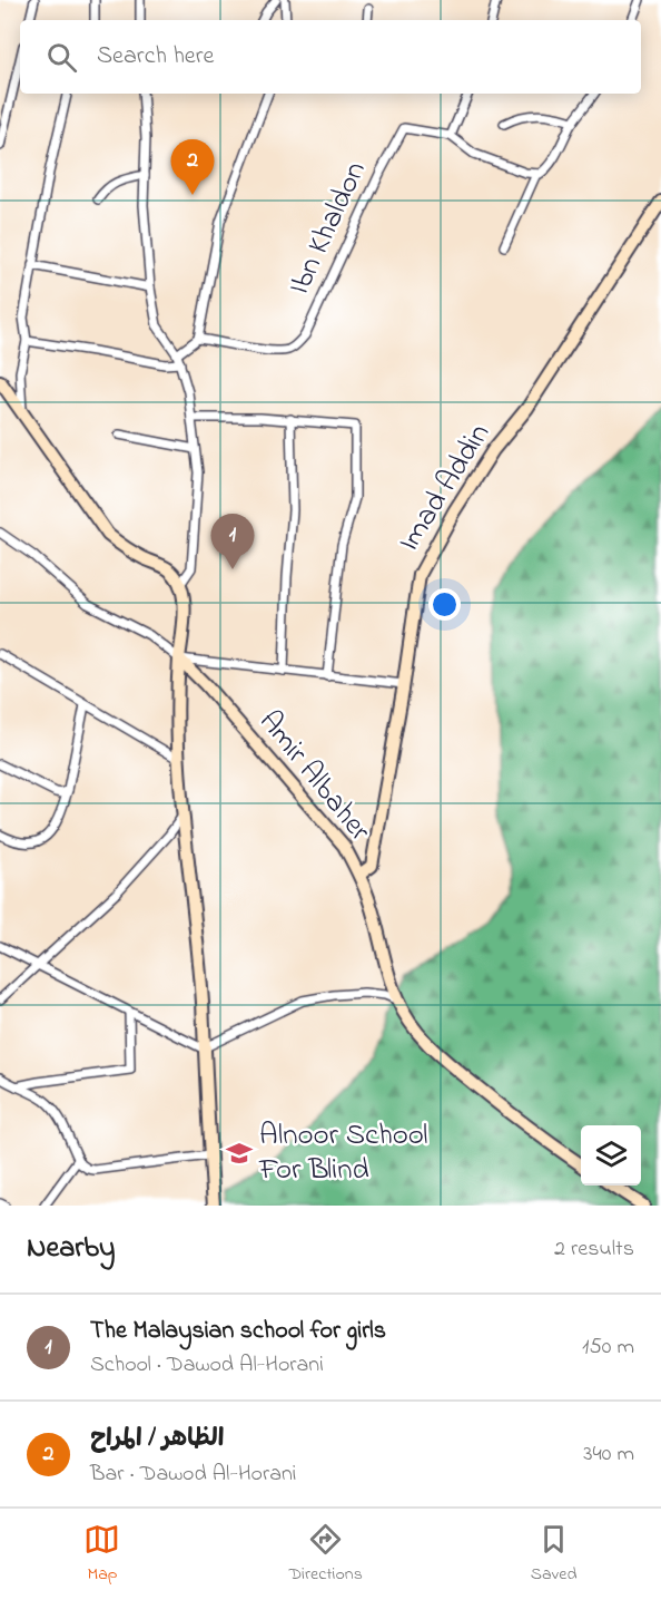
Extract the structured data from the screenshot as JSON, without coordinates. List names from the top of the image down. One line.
{"streets":{"street":["Ibn Khaldon","Imad Addin","Amir Albaher"]},"crossings":[["Imad Addin","Amir Albaher"]],"places":{"school or university":["Alnoor School For Blind"]},"page":{"search":"Search here","pins":["2","1"],"heading":["Nearby","2 results"],"list":[{"mark":"1","name":"The Malaysian school for girls","note":"School · Dawod Al-Horani","value":"150 m"},{"mark":"2","name":"الظاهر / المراح","note":"Bar · Dawod Al-Horani","value":"340 m"}],"nav":["Map","Directions","Saved"]}}
